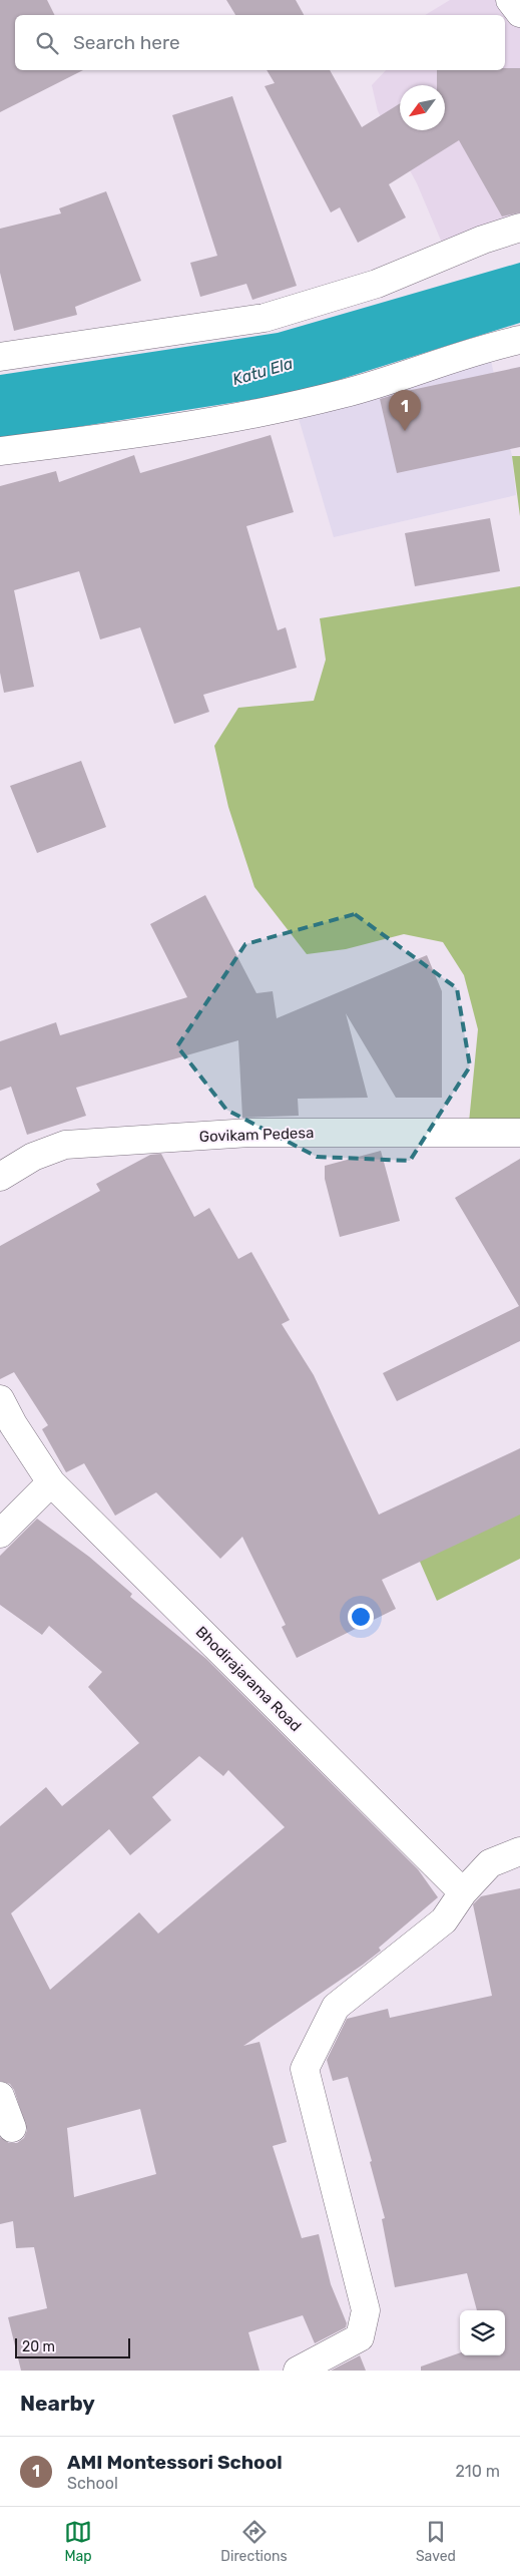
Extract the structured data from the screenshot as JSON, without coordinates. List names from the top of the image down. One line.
{"streets":{"street":["Govikam Pedesa","Bhodirajarama Road"]},"water":["Katu Ela"],"scale_bar":"20 m","north":"bottom left","page":{"search":"Search here","pins":"1","scale":"20 m","heading":"Nearby","list":[{"mark":"1","name":"AMI Montessori School","note":"School","value":"210 m"}],"nav":["Map","Directions","Saved"]}}
